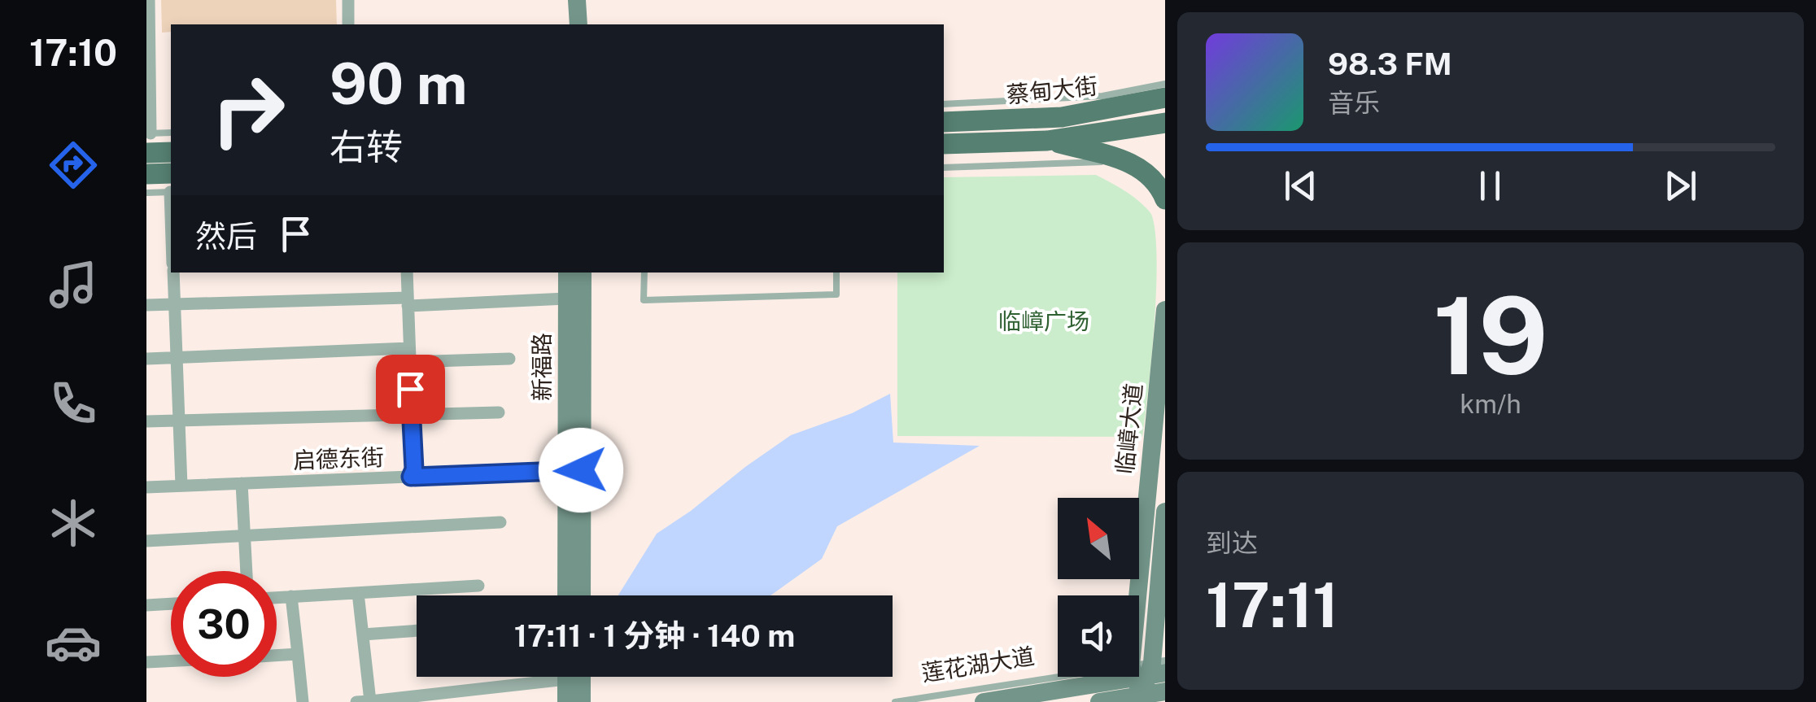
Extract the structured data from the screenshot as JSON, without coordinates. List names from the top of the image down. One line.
{"streets":{"main road":["蔡甸大街"],"street":["新福路","临嶂大道","启德东街","莲花湖大道"]},"crossings":[["新福路","启德东街"],["临嶂大道","莲花湖大道"]],"parks":["临嶂广场"],"north":"top left","page":{"tabs":"17:10","turn":["90 m","右转"],"song":["98.3 FM","音乐"],"then":"然后","tile":[["19","km/h"],["到达","17:11"]],"limit":"30","trip":"17:11 · 1 分钟 · 140 m"}}
